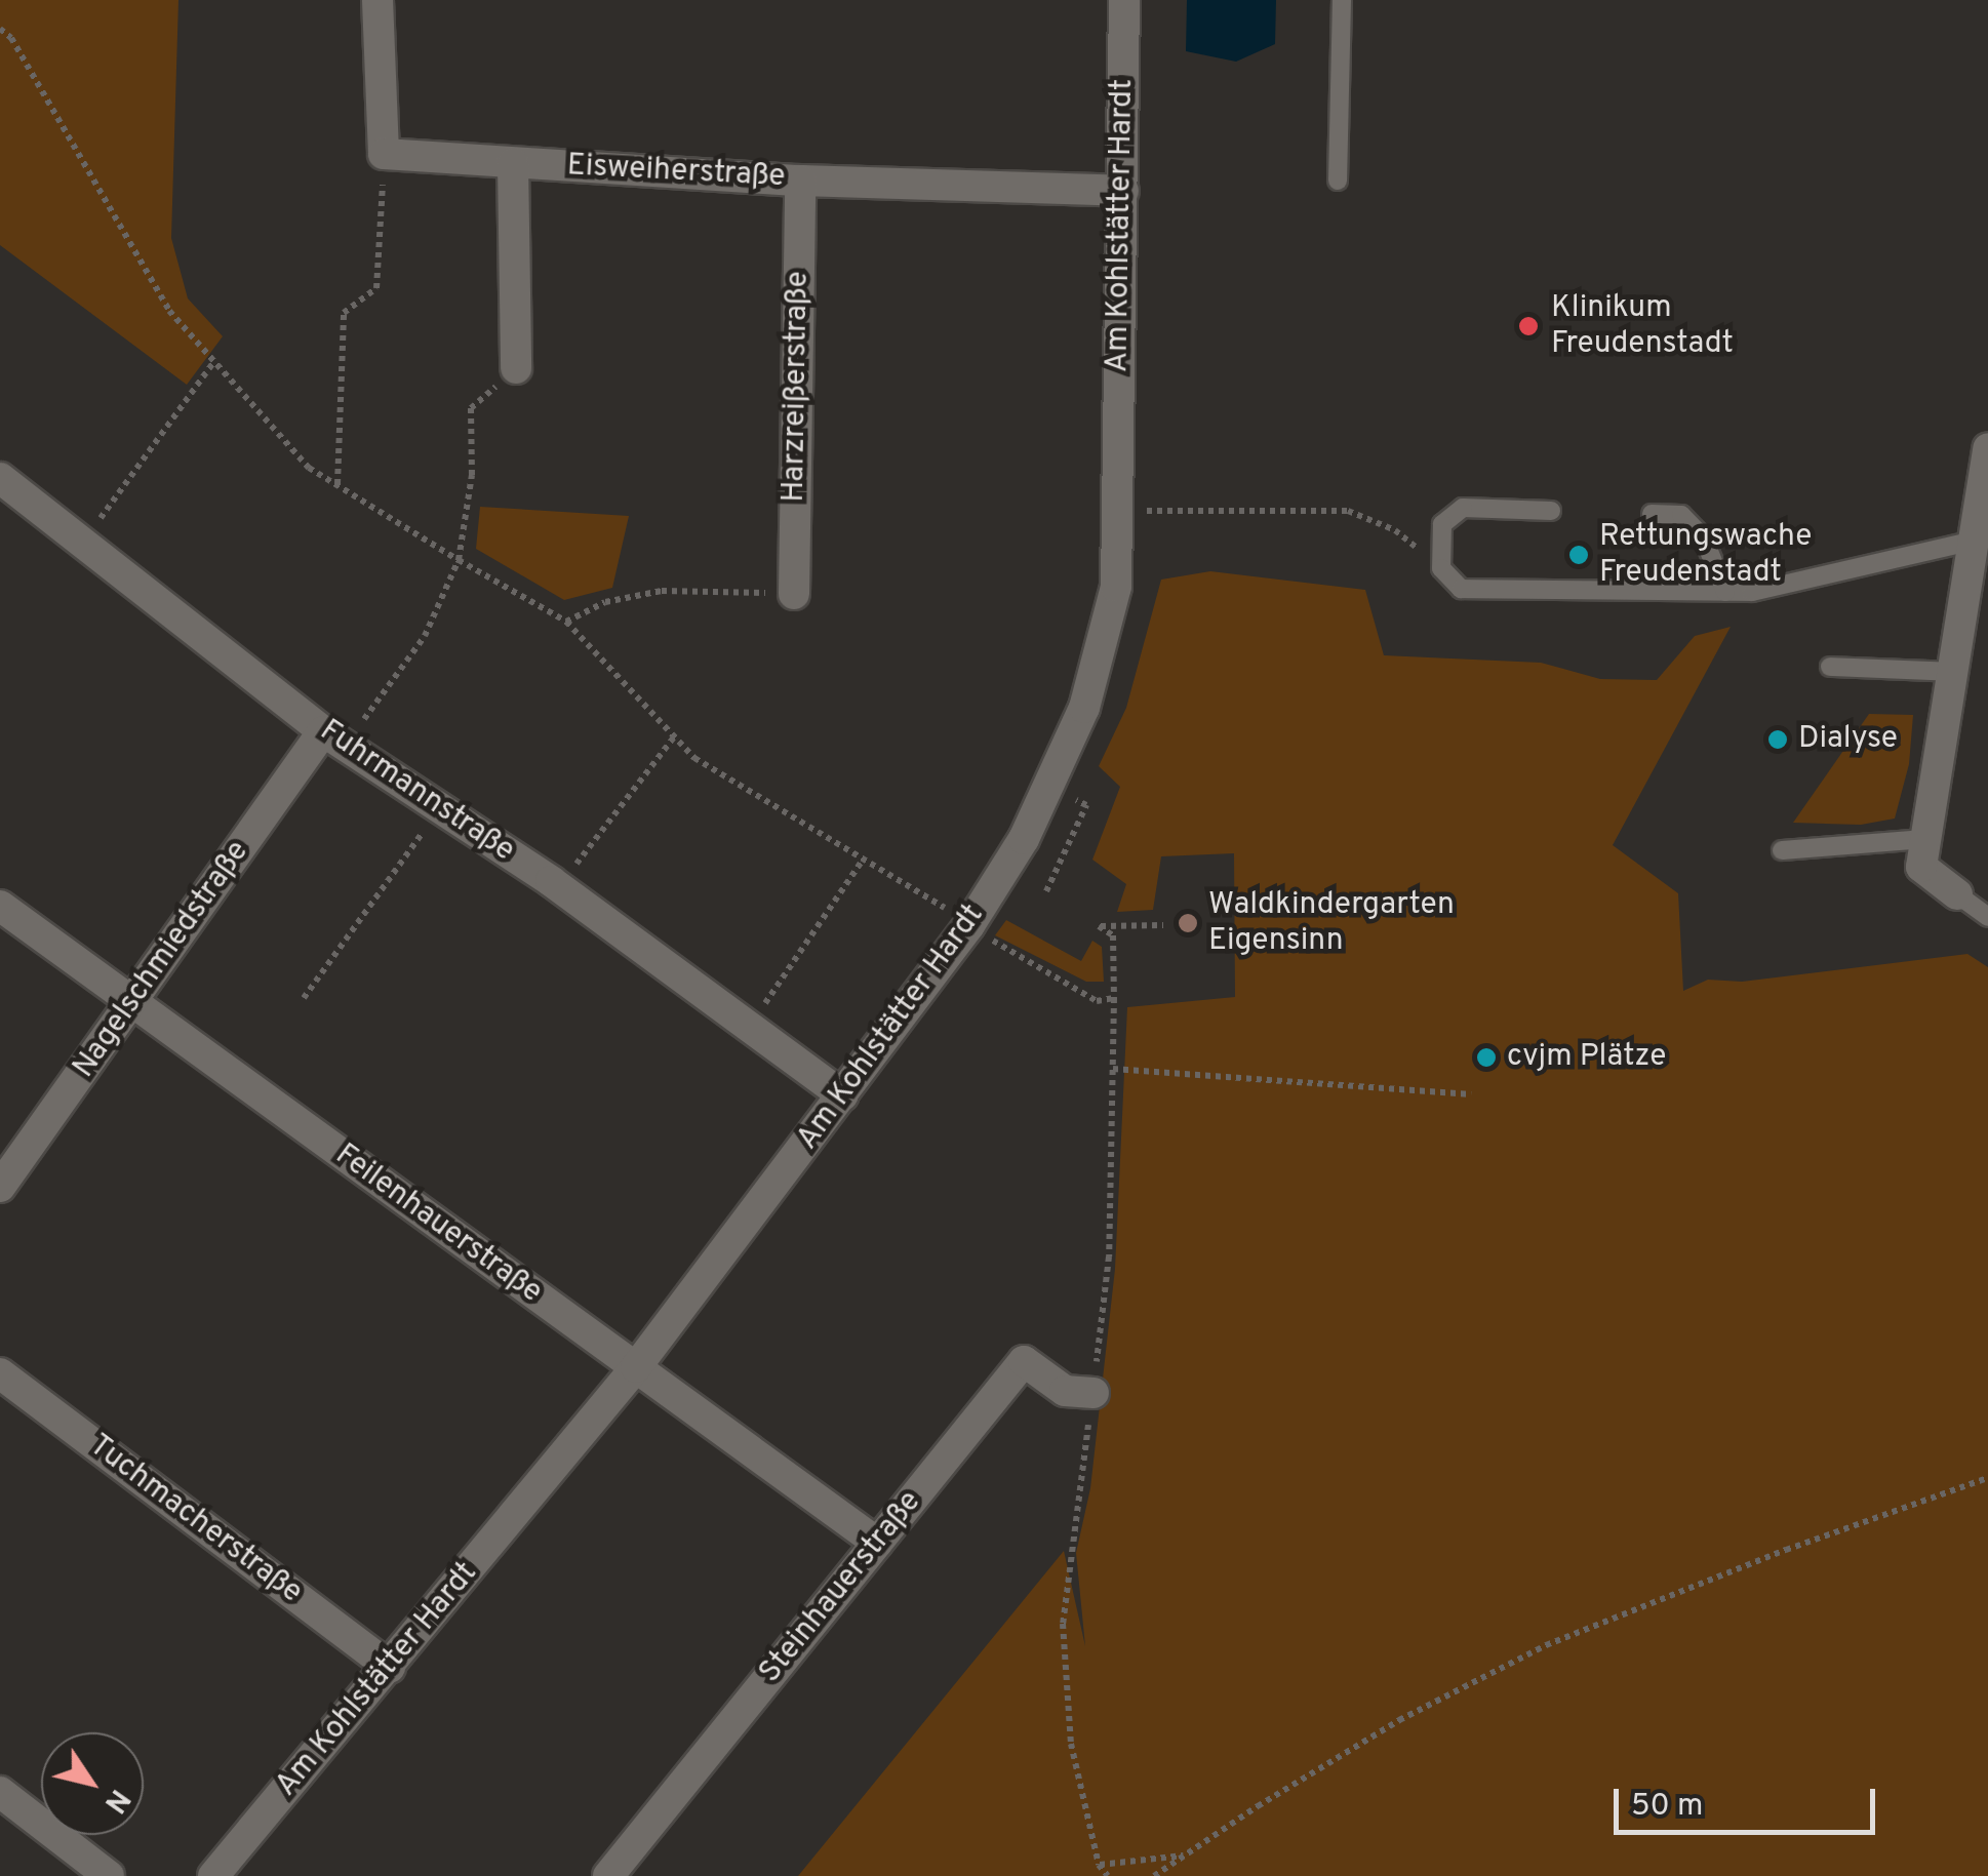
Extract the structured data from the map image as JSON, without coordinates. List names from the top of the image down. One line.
{"streets":{"street":["Eisweiherstraße","Am Kohlstätter Hardt","Harzreißerstraße","Fuhrmannstraße","Nagelschmiedstraße","Feilenhauerstraße","Tuchmacherstraße","Steinhauerstraße"]},"crossings":[["Eisweiherstraße","Am Kohlstätter Hardt"],["Eisweiherstraße","Harzreißerstraße"],["Am Kohlstätter Hardt","Fuhrmannstraße"],["Am Kohlstätter Hardt","Feilenhauerstraße"],["Am Kohlstätter Hardt","Tuchmacherstraße"],["Fuhrmannstraße","Nagelschmiedstraße"],["Nagelschmiedstraße","Feilenhauerstraße"],["Feilenhauerstraße","Steinhauerstraße"]],"places":["Klinikum Freudenstadt","Rettungswache Freudenstadt","Dialyse","Waldkindergarten Eigensinn","cvjm Plätze"],"scale_bar":"50 m","north":"bottom right"}
